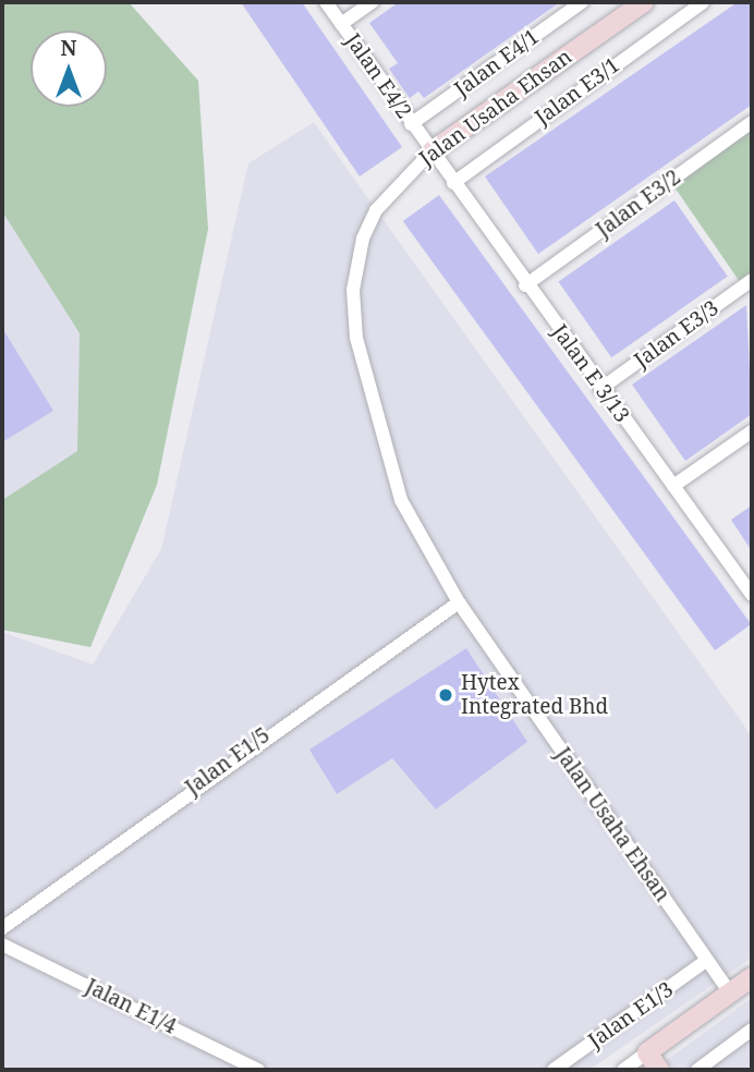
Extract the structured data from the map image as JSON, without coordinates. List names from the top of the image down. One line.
{"streets":{"street":["Jalan E4/1","Jalan E4/2","Jalan E3/1","Jalan Usaha Ehsan","Jalan E3/2","Jalan E3/3","Jalan E 3/13","Jalan E1/5","Jalan E1/4","Jalan E1/3"]},"crossings":[["Jalan E4/1","Jalan E4/2"],["Jalan E4/2","Jalan Usaha Ehsan"],["Jalan E4/2","Jalan E 3/13"],["Jalan E3/1","Jalan E 3/13"],["Jalan Usaha Ehsan","Jalan E 3/13"],["Jalan Usaha Ehsan","Jalan E1/5"],["Jalan Usaha Ehsan","Jalan E1/3"],["Jalan E3/2","Jalan E 3/13"],["Jalan E3/3","Jalan E 3/13"]],"places":["Hytex Integrated Bhd"],"north":"top"}
